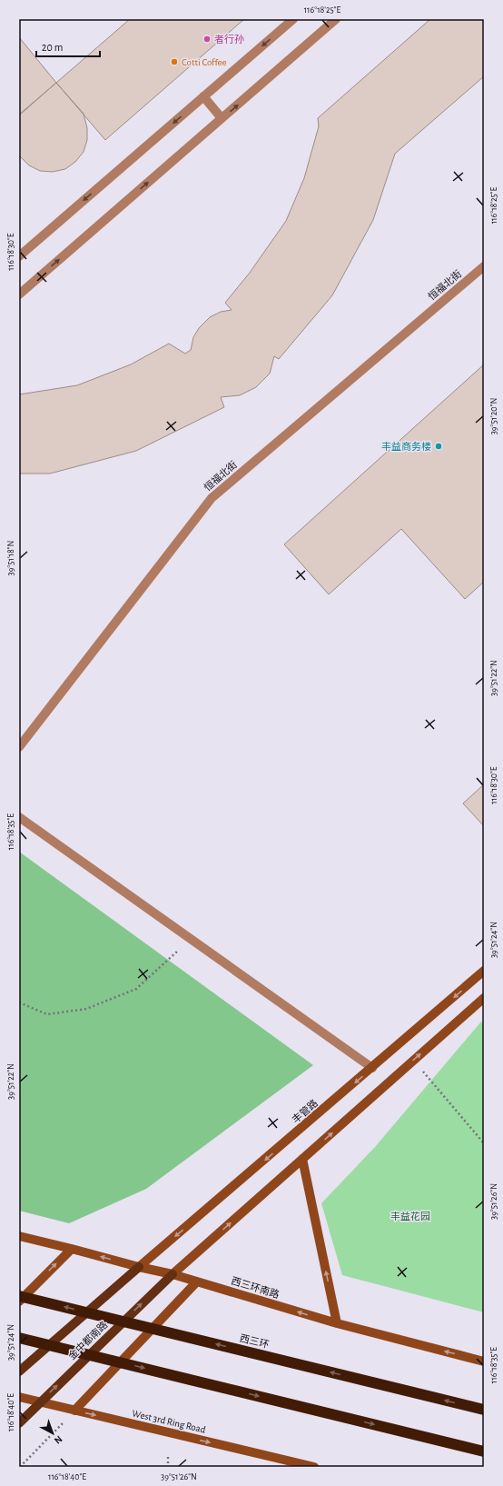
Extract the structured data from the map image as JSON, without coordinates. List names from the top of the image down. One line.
{"streets":{"highway":["西三环"],"main road":["金中都南路"],"street":["恒福北街","丰管路","西三环南路","West 3rd Ring Road"]},"crossings":[["丰管路","西三环南路"],["丰管路","金中都南路"],["西三环南路","金中都南路"],["金中都南路","West 3rd Ring Road"]],"one_way":["西三环南路","West 3rd Ring Road"],"parks":["丰益花园"],"places":["者行孙","Cotti Coffee","丰益商务楼"],"scale_bar":"20 m","north":"bottom right","coordinates":["116°18'25\"E","116°18'30\"E","39°51'20\"N","39°51'18\"N","39°51'22\"N","116°18'35\"E","39°51'24\"N","39°51'26\"N","116°18'40\"E"]}
